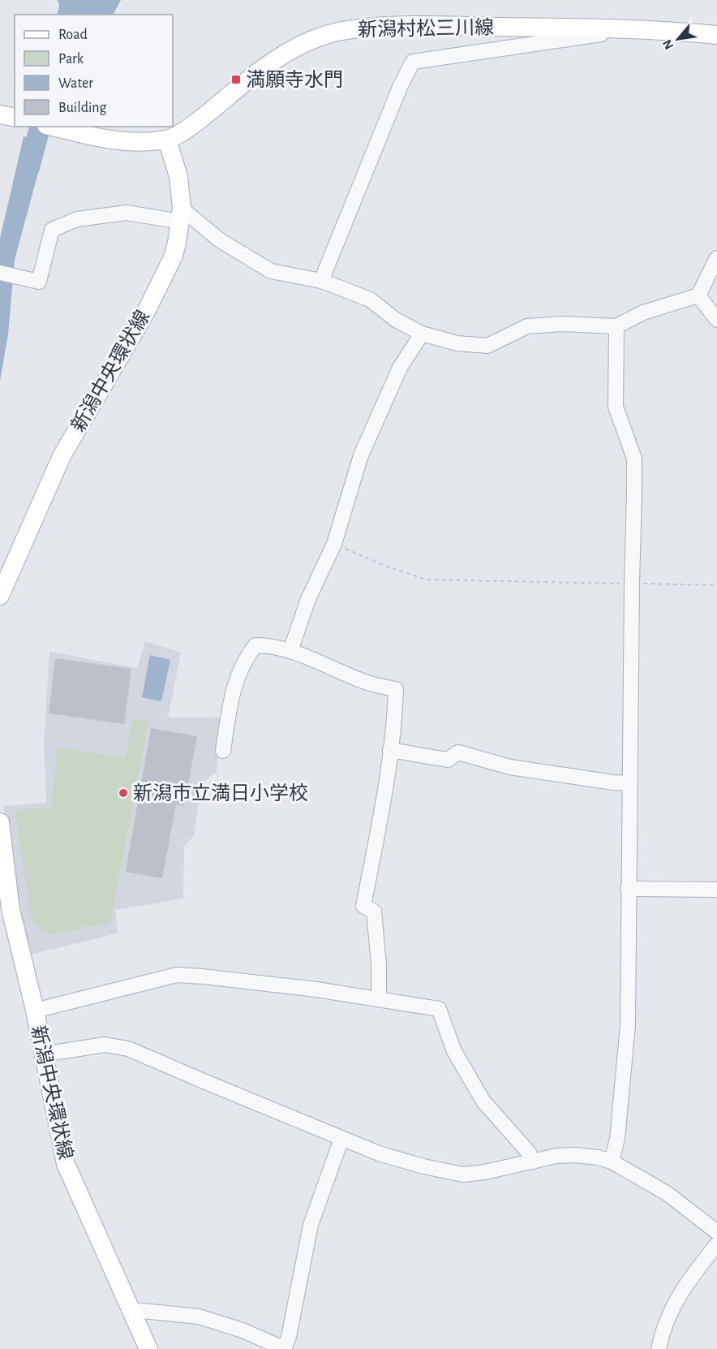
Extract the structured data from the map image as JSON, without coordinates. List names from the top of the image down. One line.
{"streets":{"main road":["新潟村松三川線","新潟中央環状線"]},"crossings":[["新潟村松三川線","新潟中央環状線"]],"places":{"transit":["満願寺水門"],"other":["新潟市立満日小学校"]},"legend":["Road","Park","Water","Building"],"north":"bottom left"}
